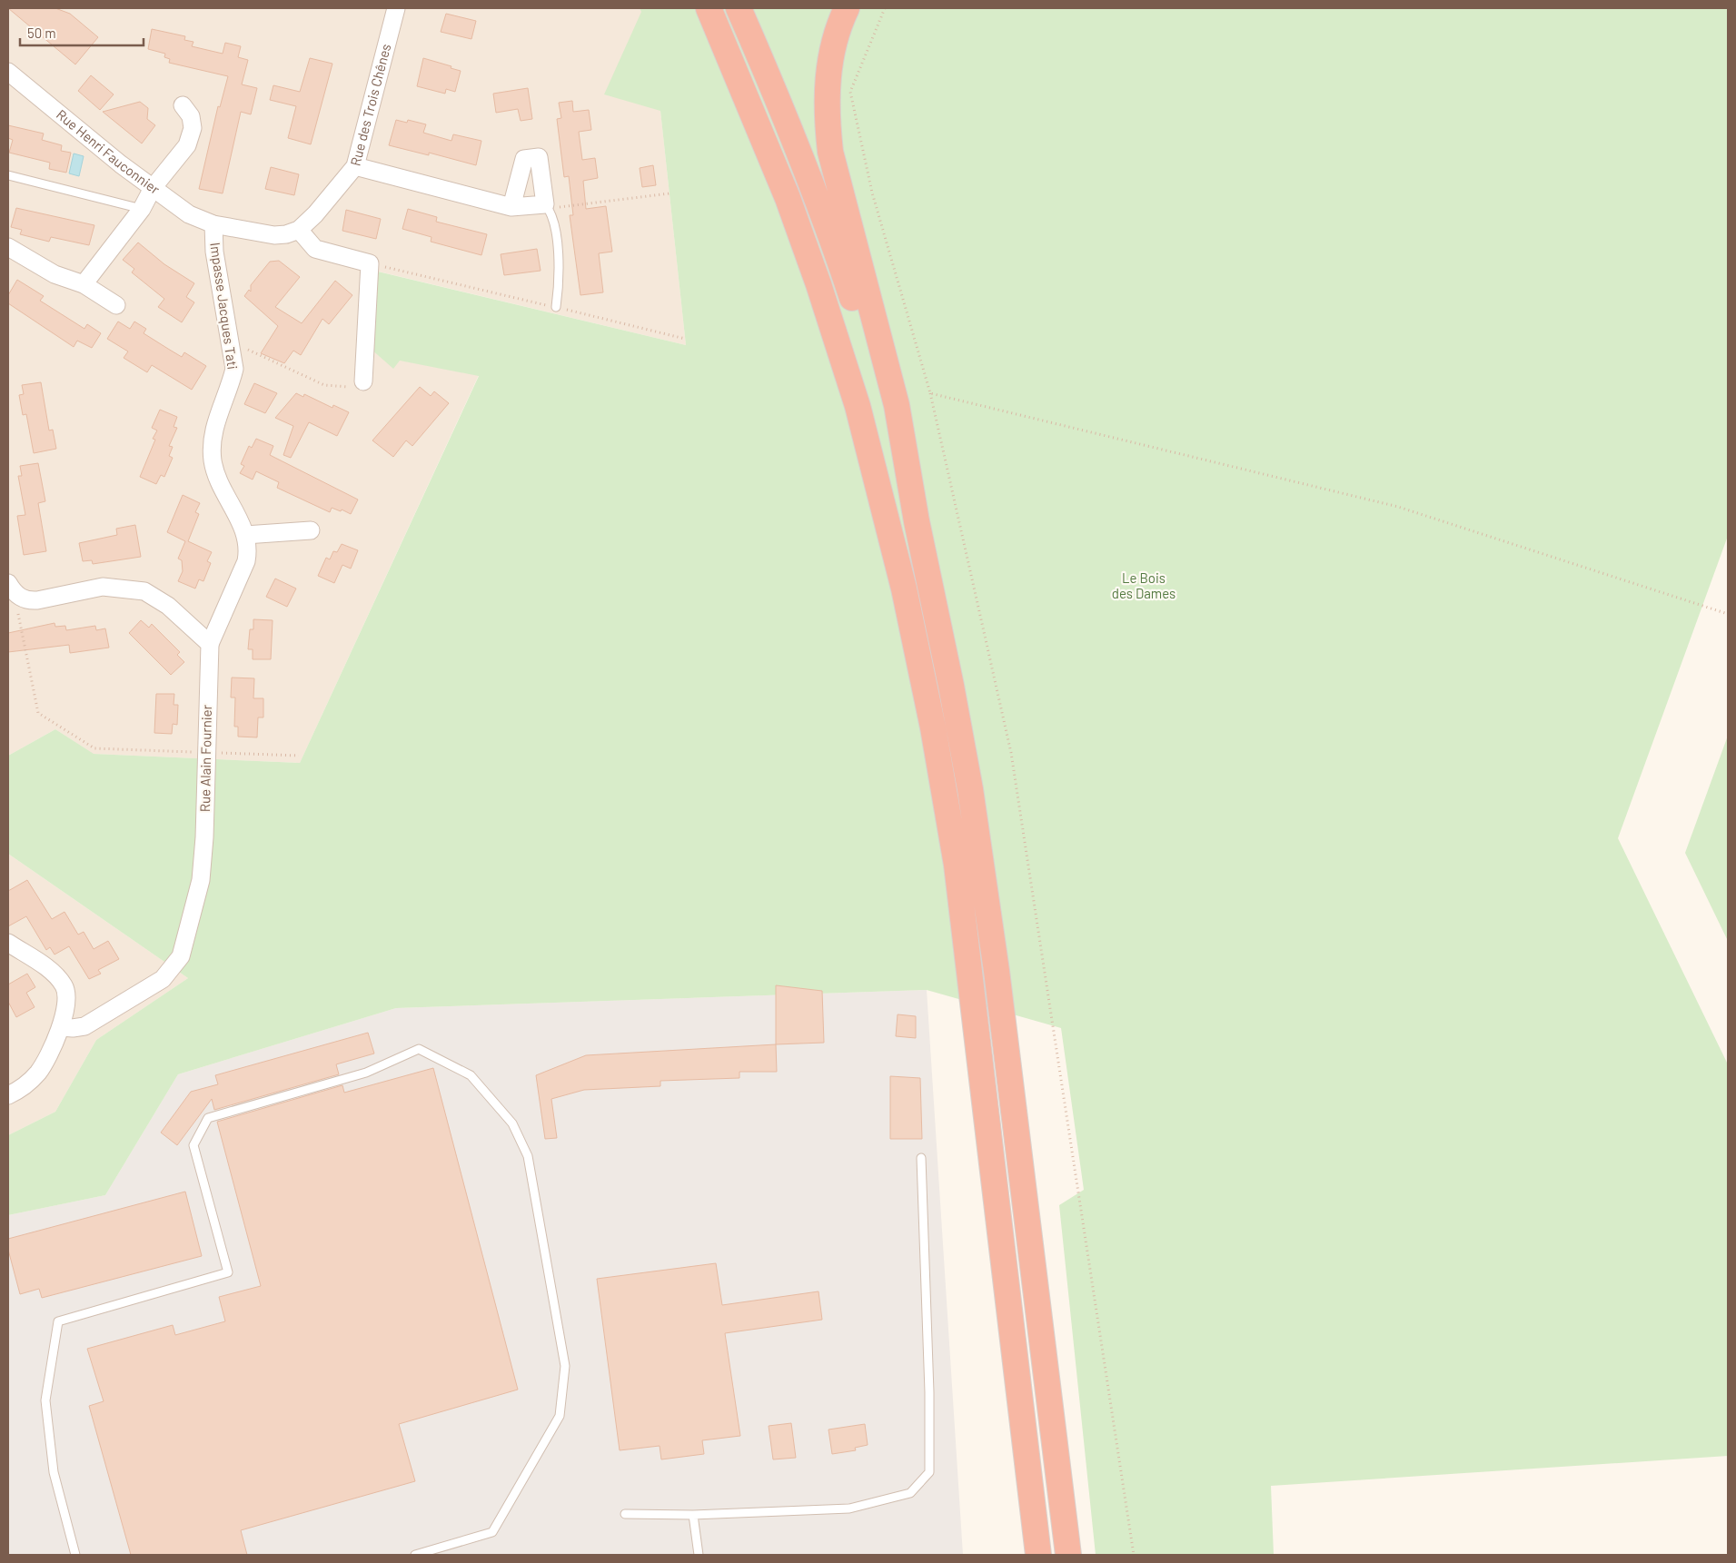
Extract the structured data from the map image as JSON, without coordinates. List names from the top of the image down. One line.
{"streets":{"street":["Rue des Trois Chênes","Rue Henri Fauconnier","Impasse Jacques Tati","Rue Alain Fournier"]},"crossings":[["Rue Henri Fauconnier","Impasse Jacques Tati"]],"parks":["Le Bois des Dames"],"scale_bar":"50 m"}
